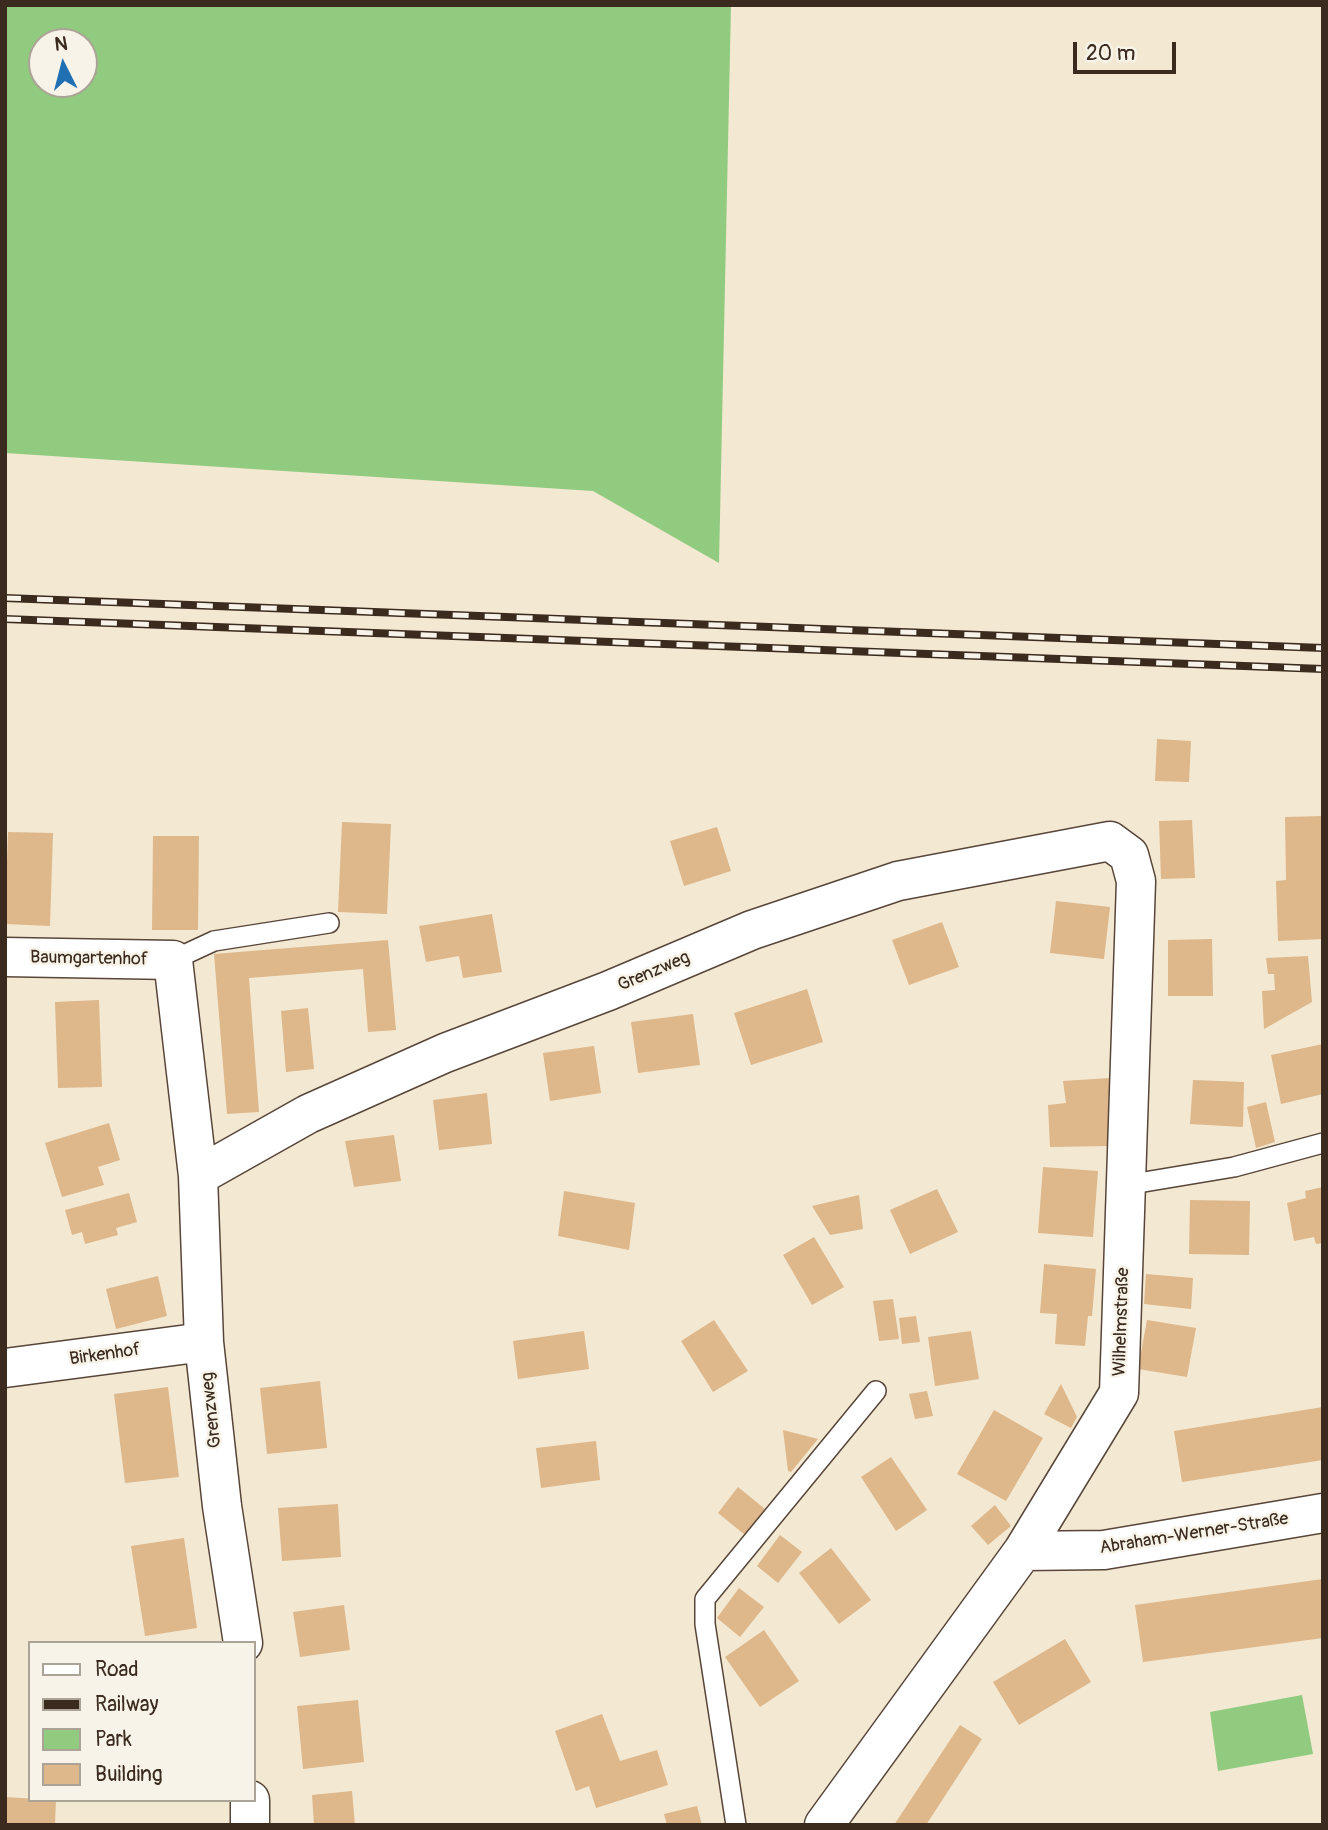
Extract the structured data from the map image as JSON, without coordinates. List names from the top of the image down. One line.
{"streets":{"street":["Baumgartenhof","Grenzweg","Wilhelmstraße","Birkenhof","Abraham-Werner-Straße"]},"crossings":[["Baumgartenhof","Grenzweg"],["Grenzweg","Wilhelmstraße"],["Grenzweg","Birkenhof"],["Wilhelmstraße","Abraham-Werner-Straße"]],"legend":["Road","Railway","Park","Building"],"scale_bar":"20 m","north":"top"}
